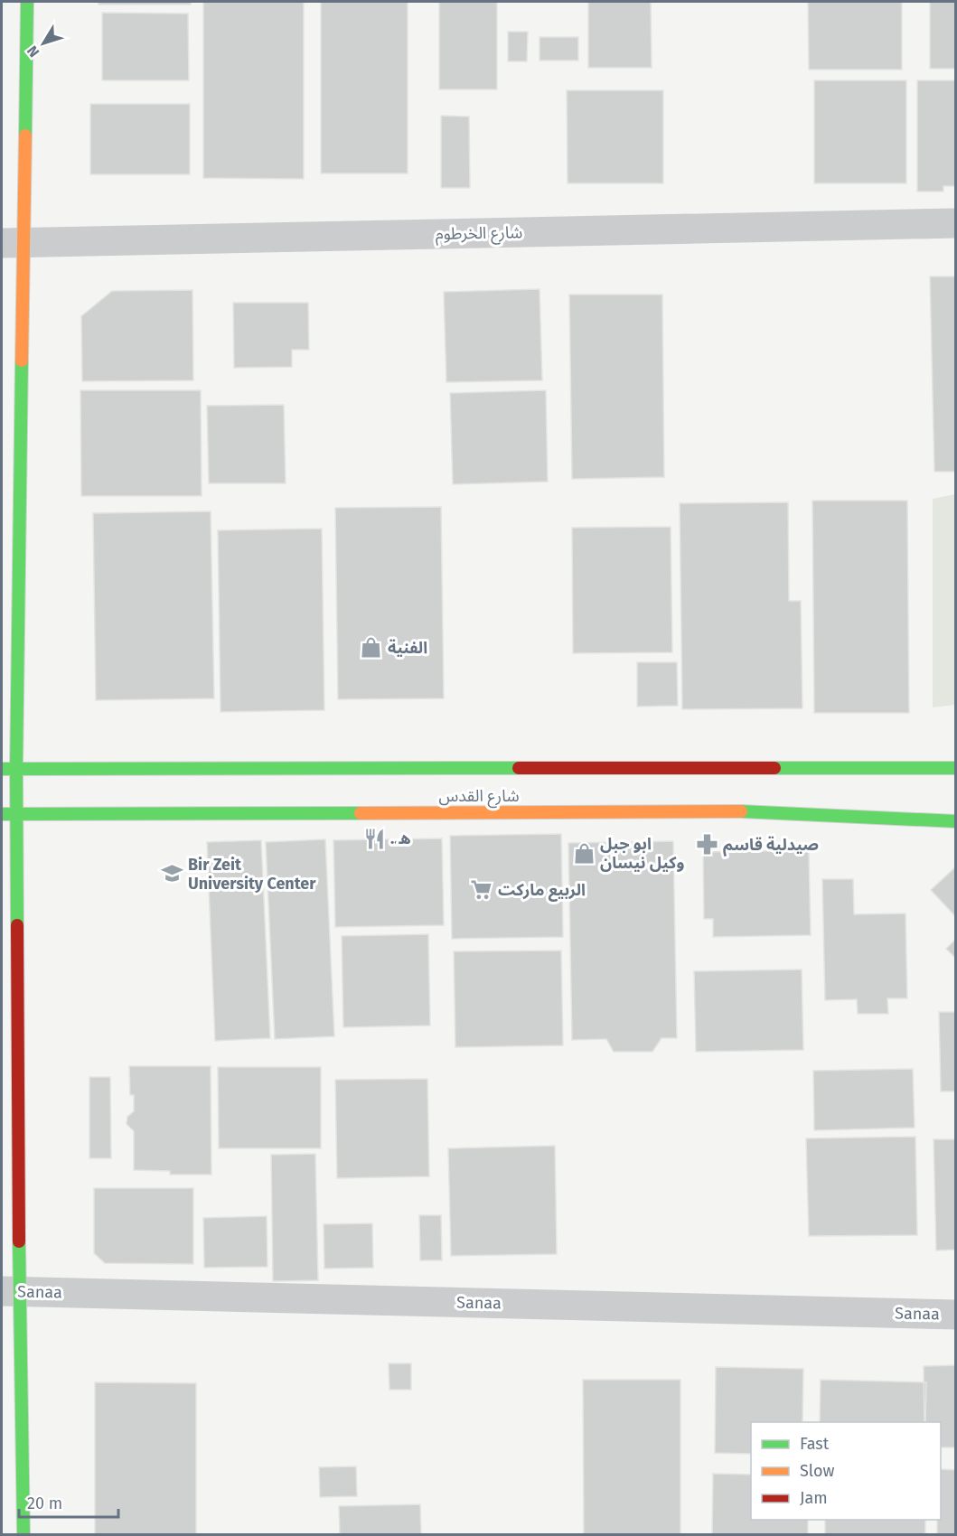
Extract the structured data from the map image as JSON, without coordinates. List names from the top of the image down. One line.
{"streets":{"main road":["شارع القدس"],"street":["شارع الخرطوم","Sanaa"]},"places":{"shop":["الفنية","ابو جبل وكيل نيسان"],"restaurant":["..ه"],"pharmacy":["صيدلية قاسم"],"school or university":["Bir Zeit University Center"],"supermarket":["الربيع ماركت"]},"legend":["Fast","Slow","Jam"],"scale_bar":"20 m","north":"bottom left"}
